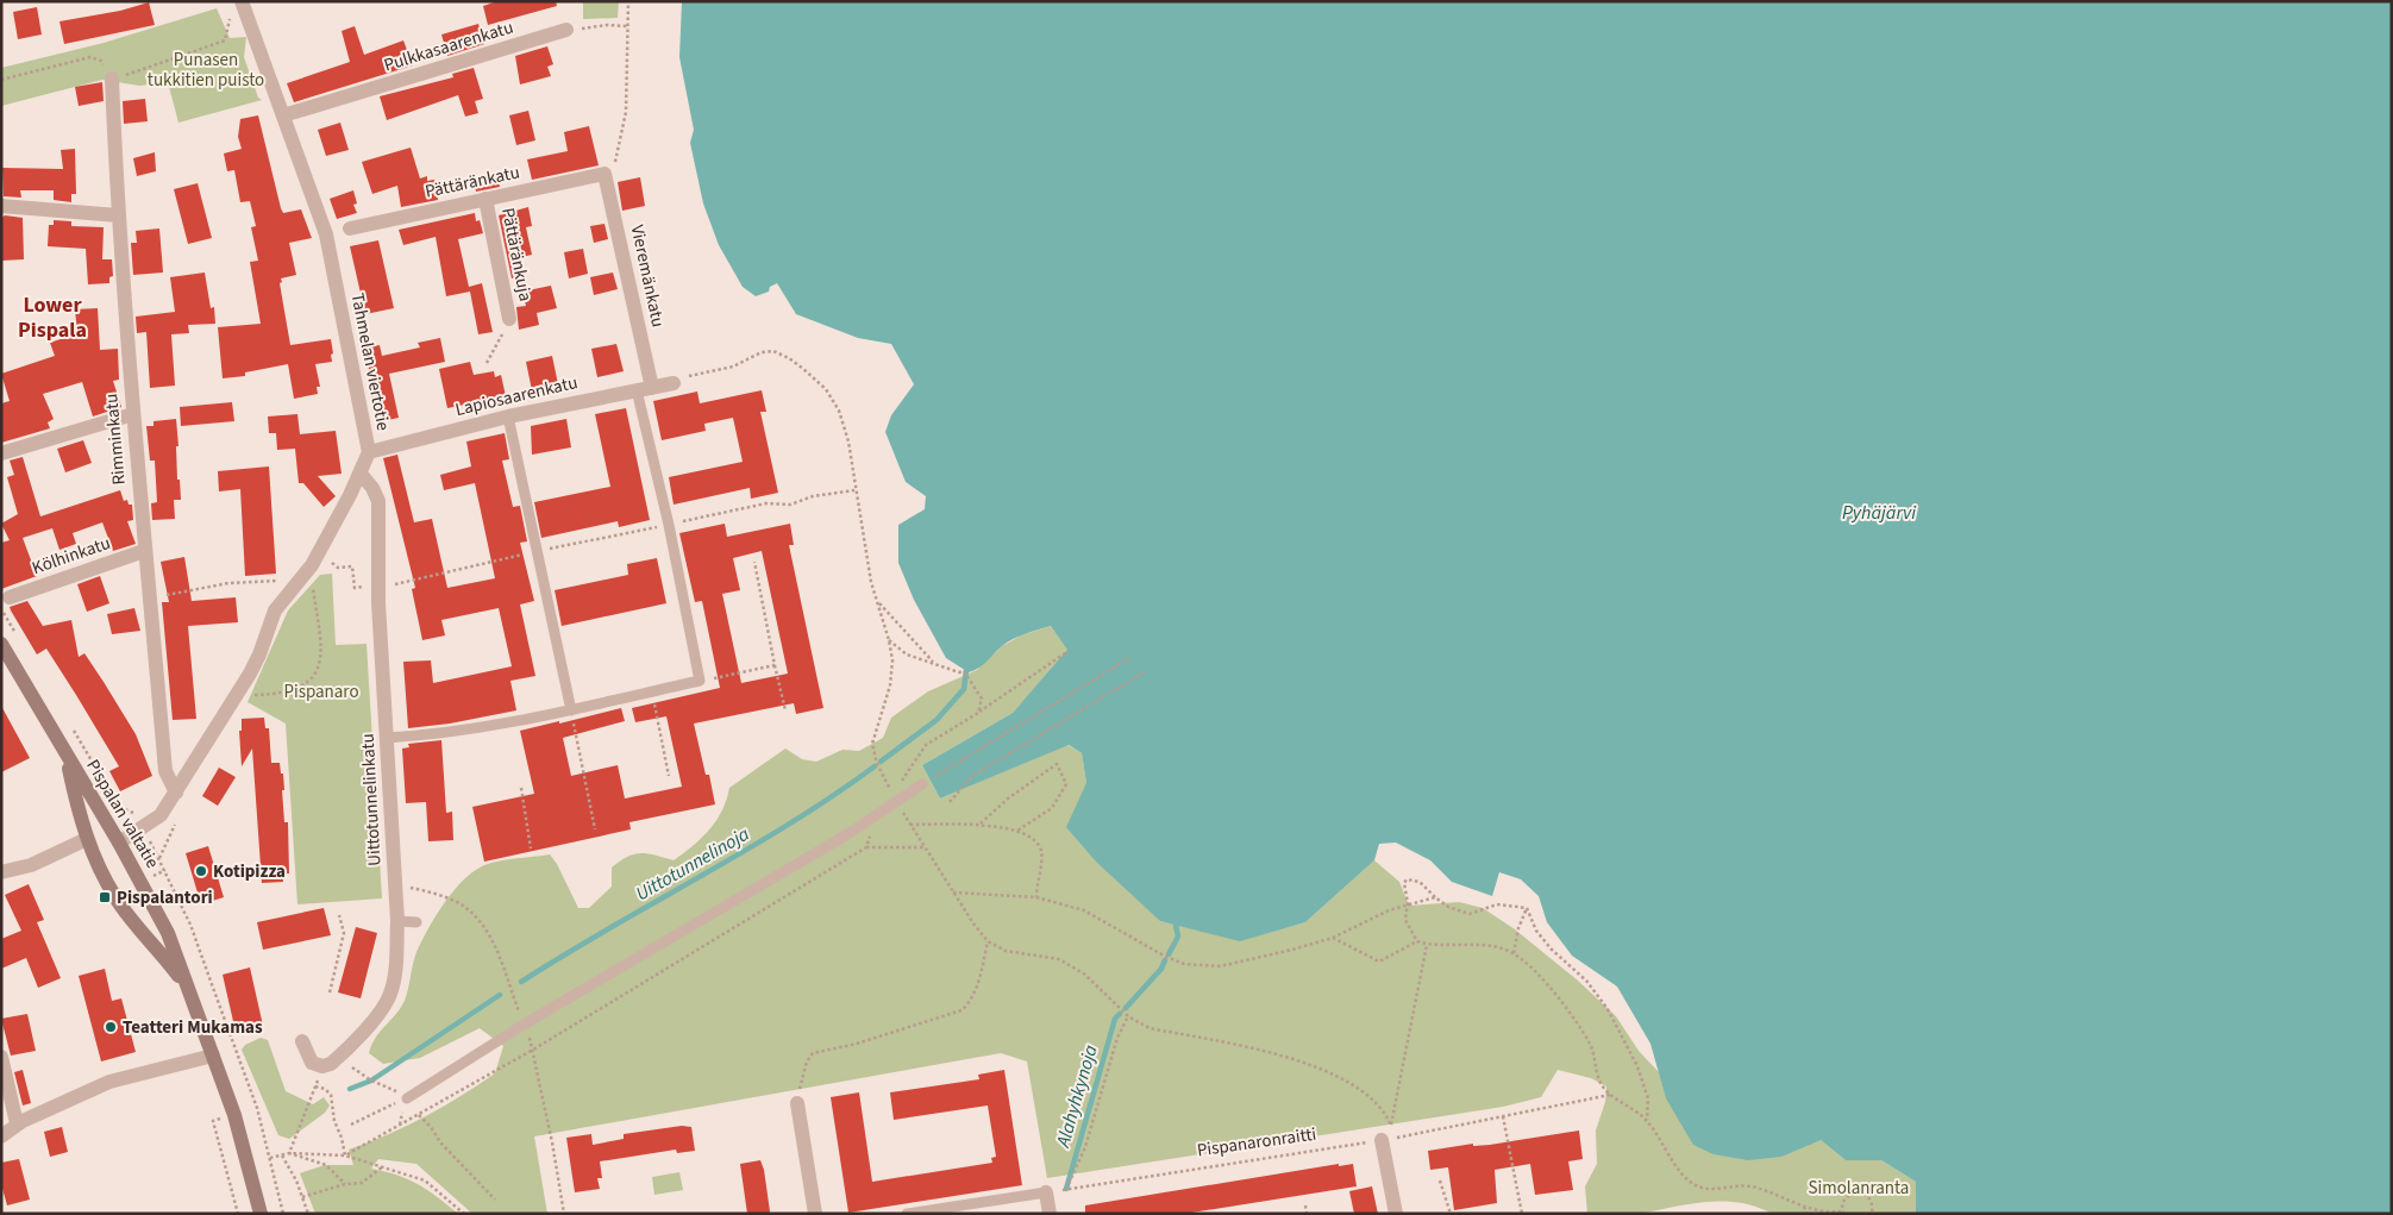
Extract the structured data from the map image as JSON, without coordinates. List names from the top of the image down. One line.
{"streets":{"main road":["Pispalan valtatie"],"street":["Pulkkasaarenkatu","Pättäränkatu","Pättäränkuja","Vieremänkatu","Tahmelan viertotie","Lapiosaarenkatu","Rimminkatu","Kölhinkatu","Uittotunnelinkatu"],"path":["Pispanaronraitti"]},"crossings":[["Pulkkasaarenkatu","Tahmelan viertotie"],["Pättäränkatu","Pättäränkuja"],["Pättäränkatu","Vieremänkatu"],["Vieremänkatu","Lapiosaarenkatu"],["Tahmelan viertotie","Lapiosaarenkatu"],["Tahmelan viertotie","Rimminkatu"],["Tahmelan viertotie","Uittotunnelinkatu"],["Tahmelan viertotie","Pispalan valtatie"],["Rimminkatu","Kölhinkatu"]],"districts":["Lower Pispala"],"water":["Pyhäjärvi","Uittotunnelinoja","Alahyhkynoja"],"parks":["Punasen tukkitien puisto","Pispanaro","Simolanranta"],"places":{"other":["Kotipizza","Teatteri Mukamas"],"transit":["Pispalantori"]}}
